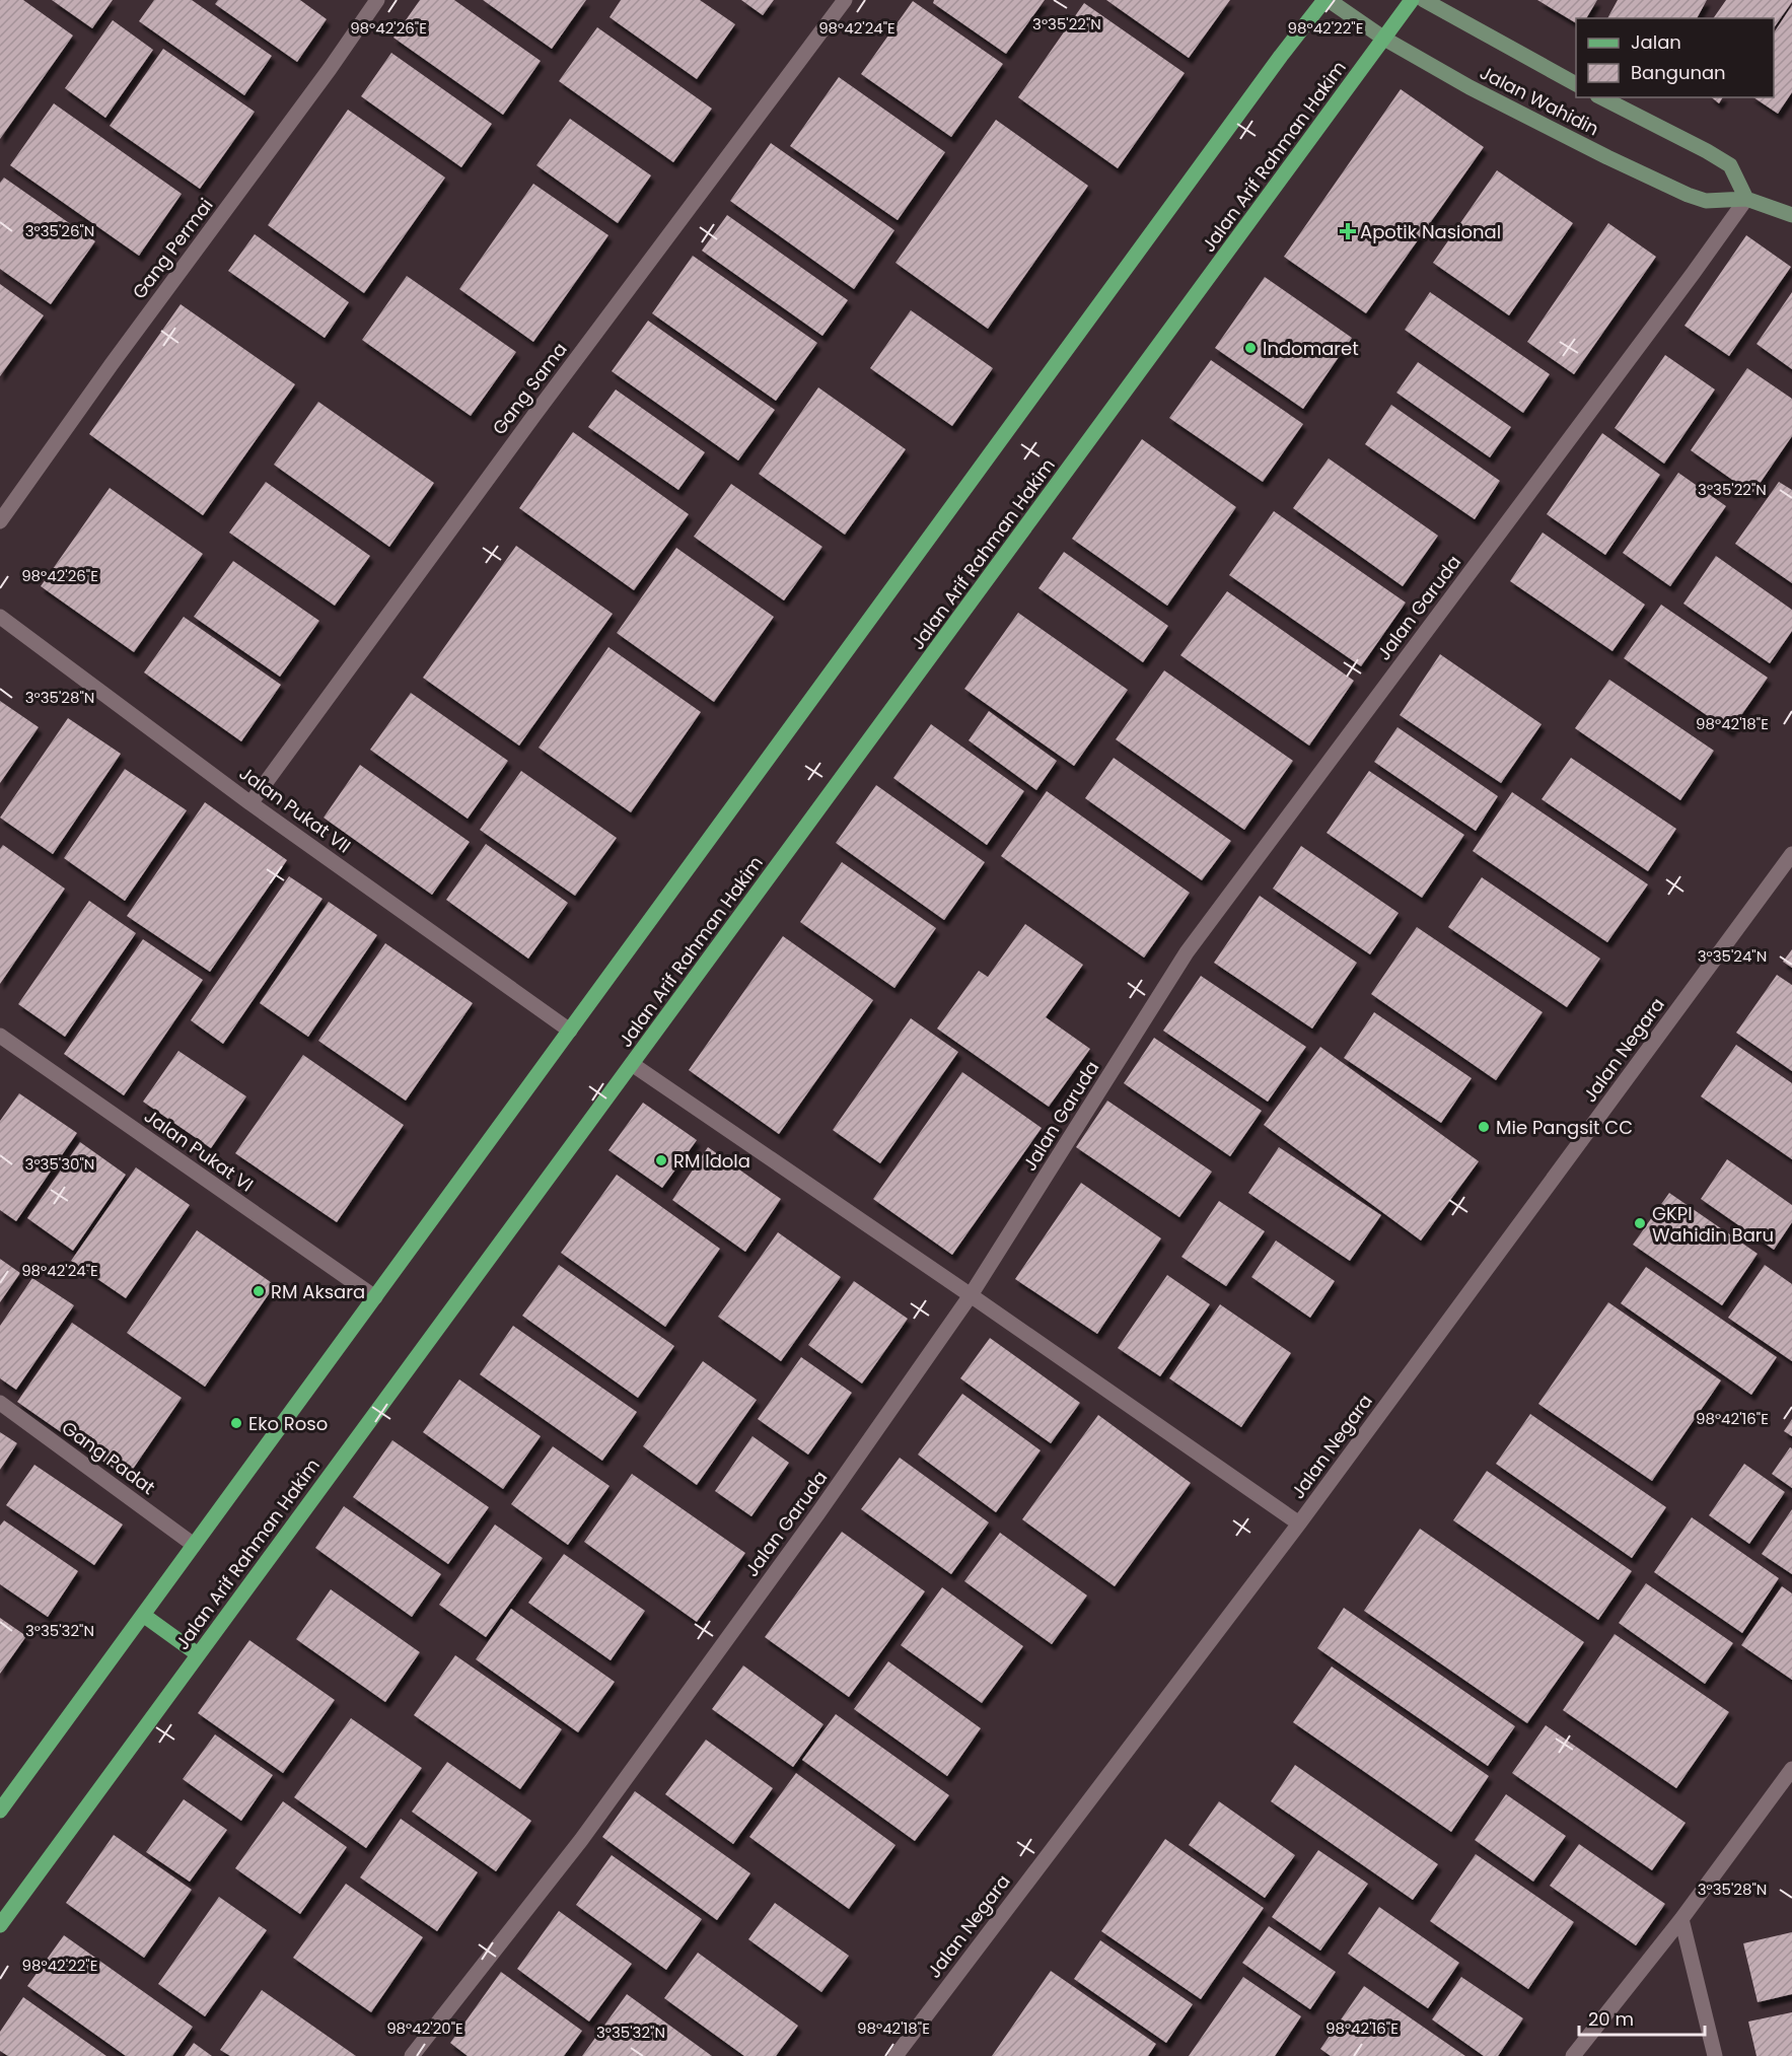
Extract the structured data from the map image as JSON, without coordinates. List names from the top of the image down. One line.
{"streets":{"main road":["Jalan Arif Rahman Hakim"],"street":["Jalan Wahidin","Gang Permai","Gang Sama","Jalan Garuda","Jalan Pukat VII","Jalan Negara","Jalan Pukat VI","Gang Padat"]},"crossings":[["Jalan Wahidin","Jalan Arif Rahman Hakim"],["Jalan Wahidin","Jalan Garuda"],["Gang Sama","Jalan Pukat VII"]],"places":{"health":["Apotik Nasional"],"other":["Indomaret","Mie Pangsit CC","RM Idola","GKPI Wahidin Baru","RM Aksara","Eko Roso"]},"legend":["Jalan","Bangunan"],"scale_bar":"20 m","coordinates":["3°35'22\"N","98°42'26\"E","98°42'24\"E","98°42'22\"E","3°35'26\"N","3°35'28\"N","98°42'18\"E","3°35'24\"N","3°35'30\"N","98°42'16\"E","3°35'32\"N","98°42'20\"E"]}
